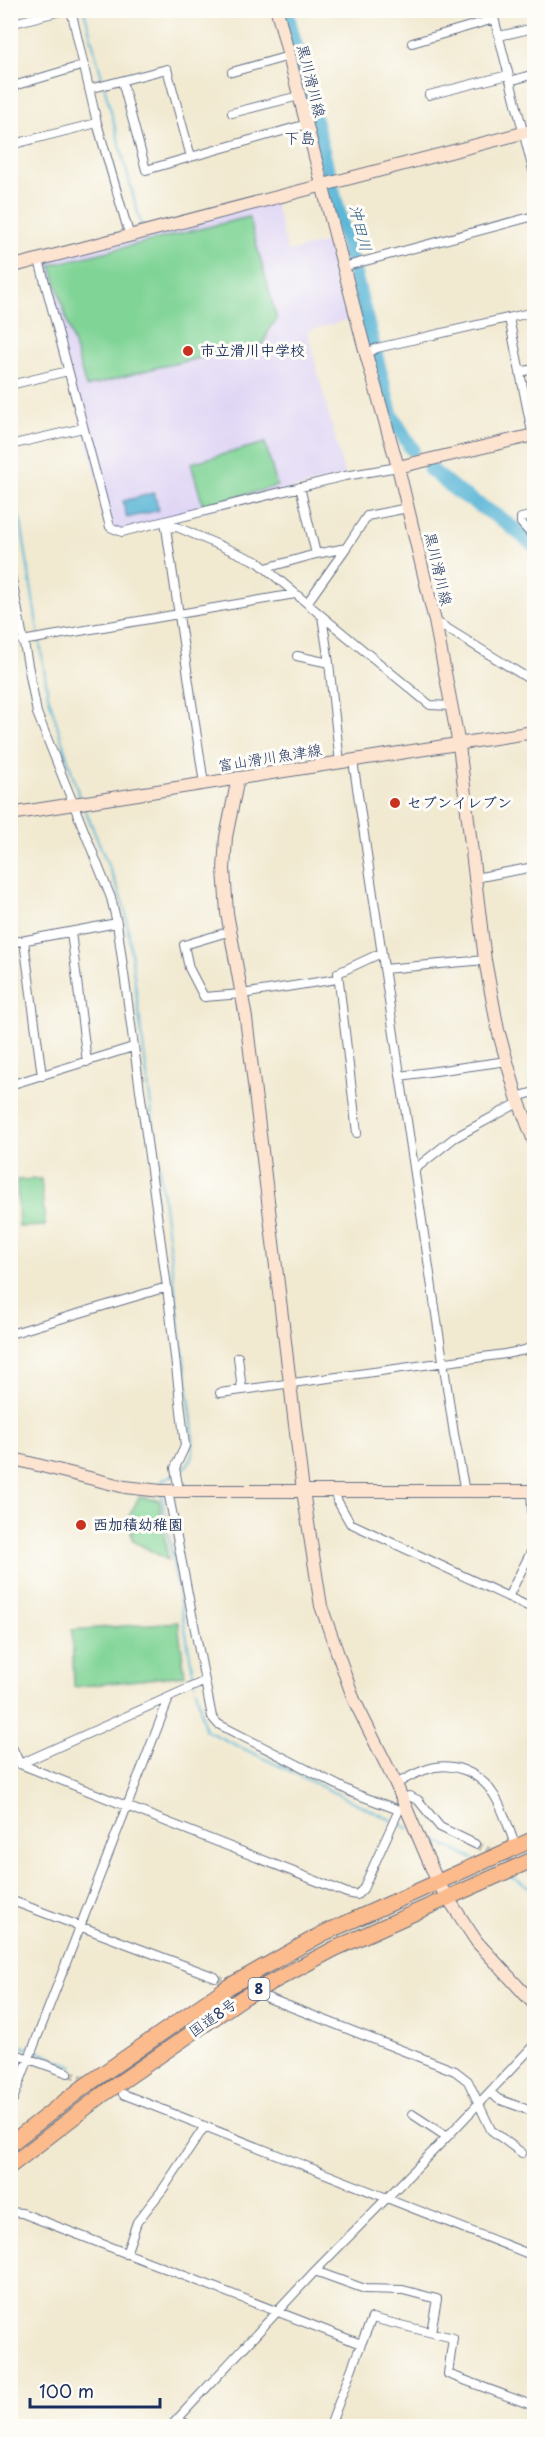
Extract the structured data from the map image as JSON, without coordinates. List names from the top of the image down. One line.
{"streets":{"highway":["8","国道8号"],"street":["黒川滑川線","富山滑川魚津線"]},"crossings":[["黒川滑川線","富山滑川魚津線"]],"districts":["下島"],"water":["沖田川"],"places":["市立滑川中学校","セブンイレブン","西加積幼稚園"],"scale_bar":"100 m"}
